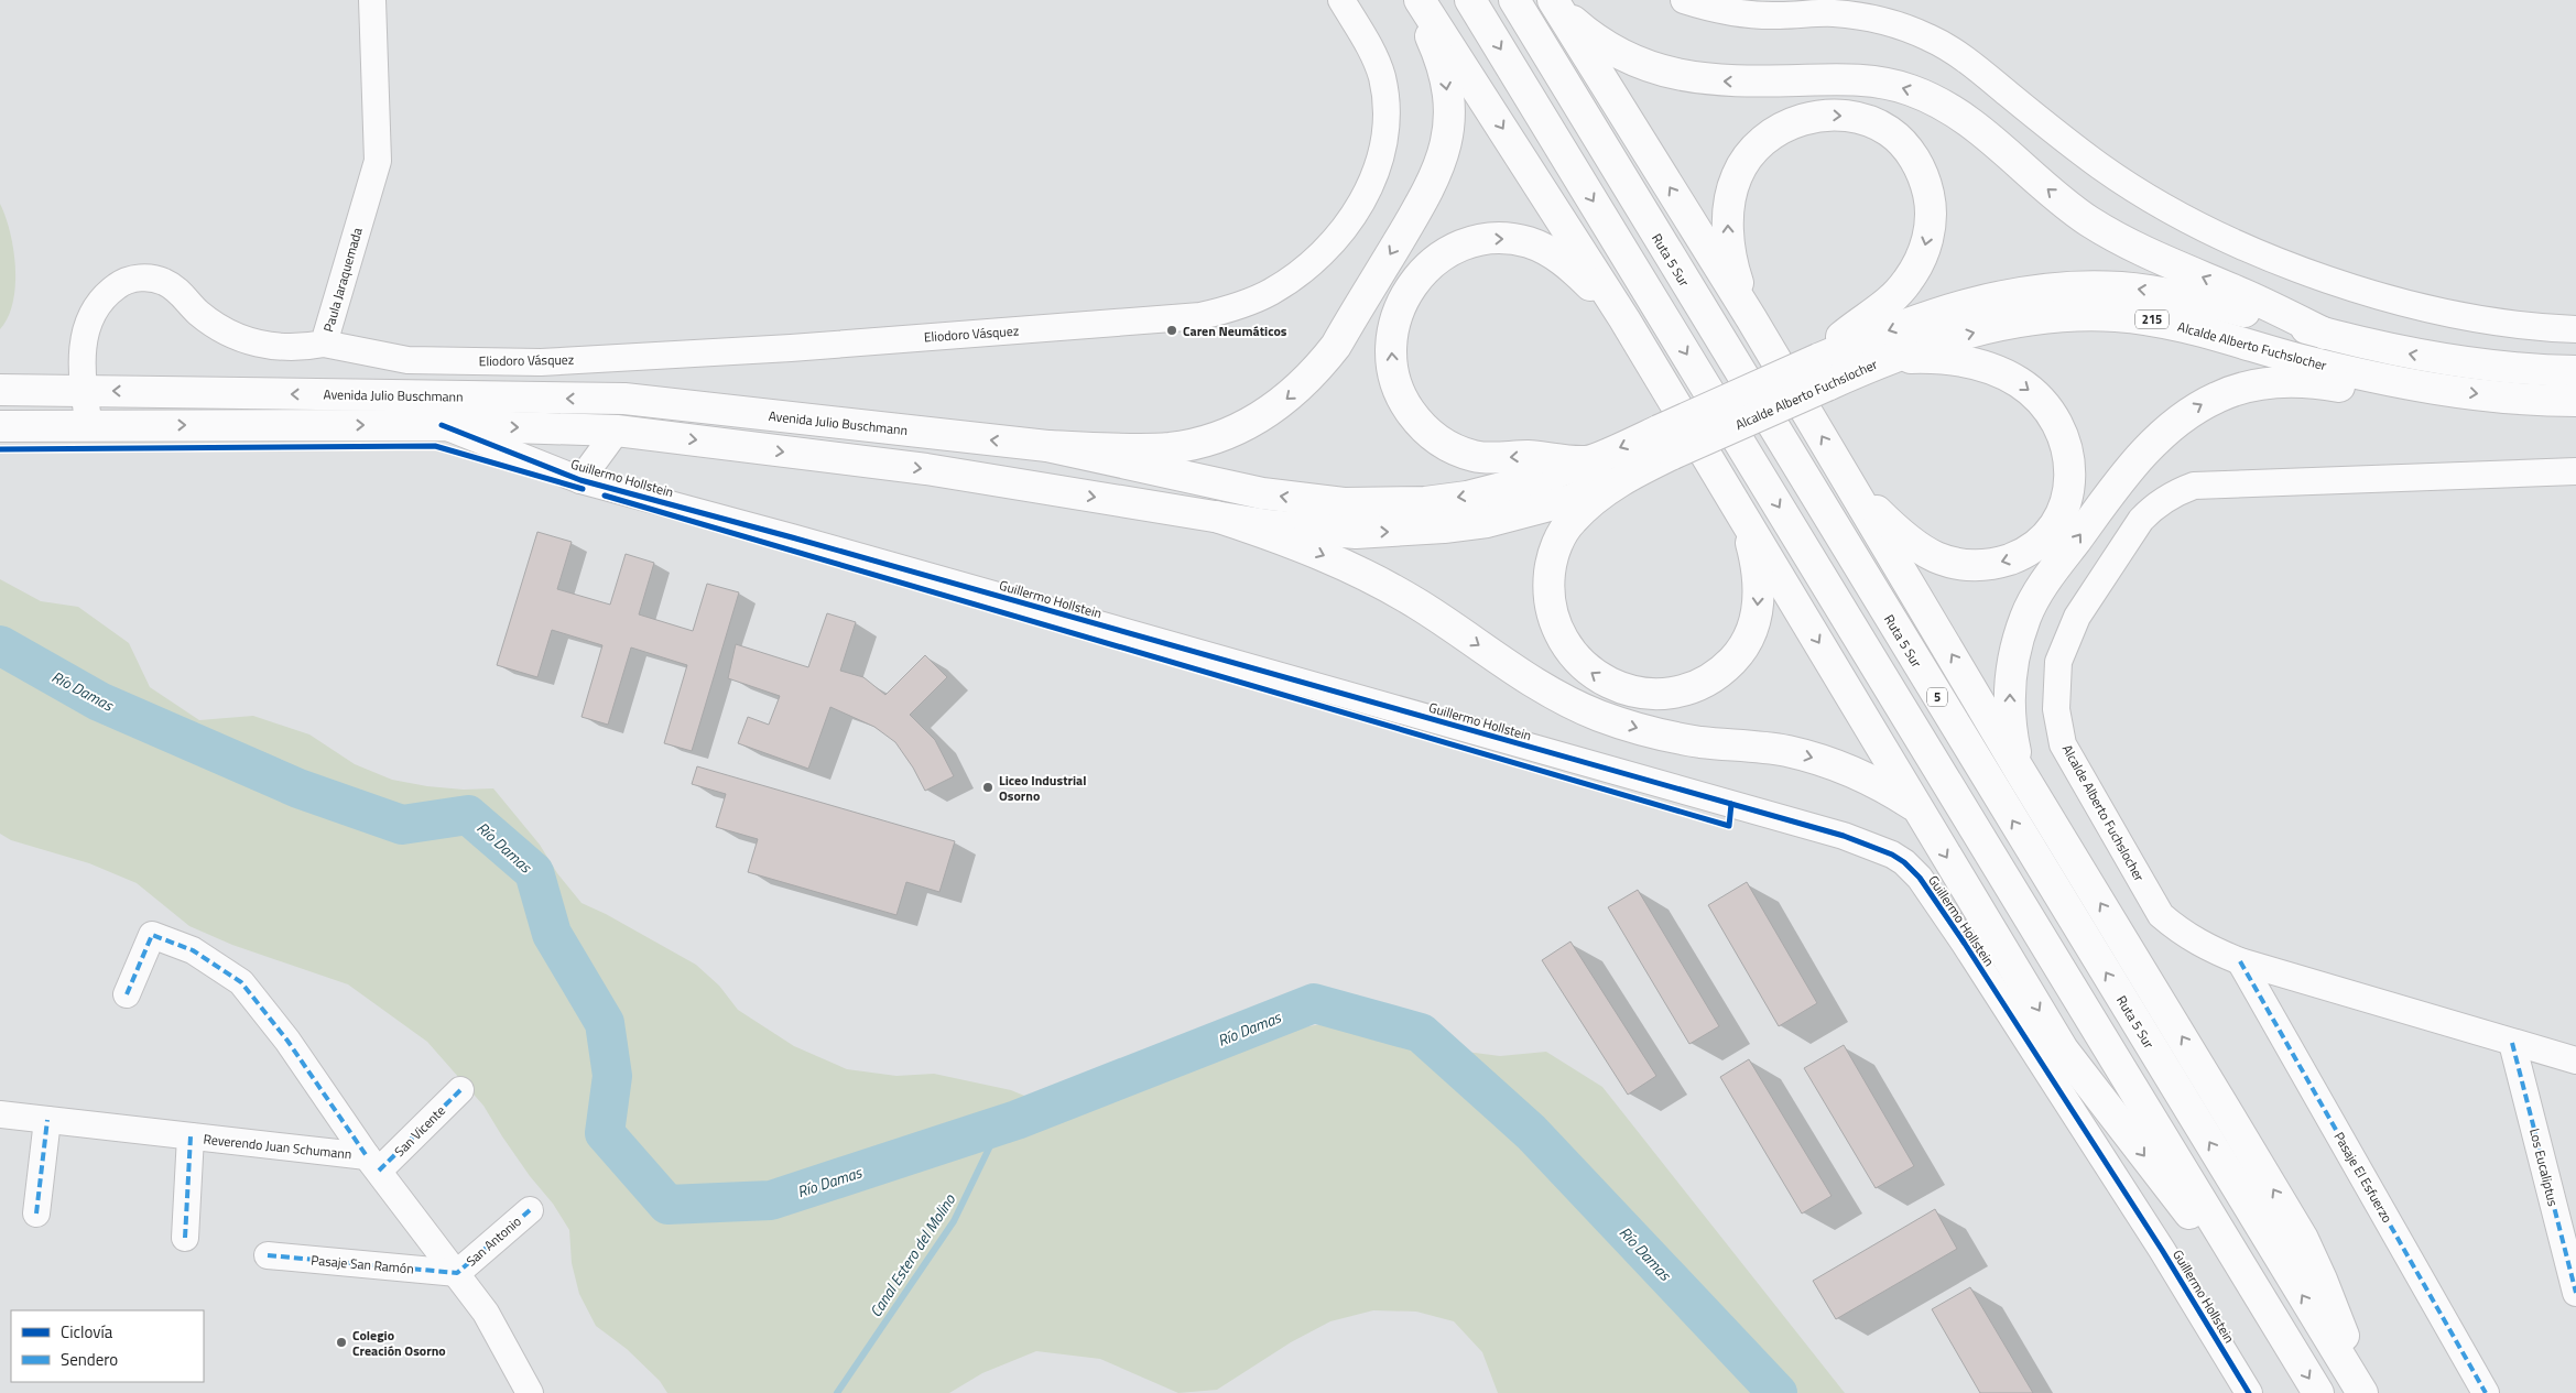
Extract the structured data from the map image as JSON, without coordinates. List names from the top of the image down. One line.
{"streets":{"main road":["Ruta 5 Sur","215","Alcalde Alberto Fuchslocher","Avenida Julio Buschmann","5"],"street":["Paula Jaraquemada","Eliodoro Vásquez","Guillermo Hollstein","San Vicente","Reverendo Juan Schumann","Los Eucaliptus","Pasaje El Esfuerzo","San Antonio","Pasaje San Ramón"]},"crossings":[["Paula Jaraquemada","Eliodoro Vásquez"],["Paula Jaraquemada","Avenida Julio Buschmann"],["Alcalde Alberto Fuchslocher","Avenida Julio Buschmann"],["Alcalde Alberto Fuchslocher","Pasaje El Esfuerzo"],["San Vicente","Reverendo Juan Schumann"],["San Antonio","Pasaje San Ramón"]],"water":["Río Damas","Canal Estero del Molino"],"places":["Caren Neumáticos","Liceo Industrial Osorno","Colegio Creación Osorno"],"legend":["Ciclovía","Sendero"]}
